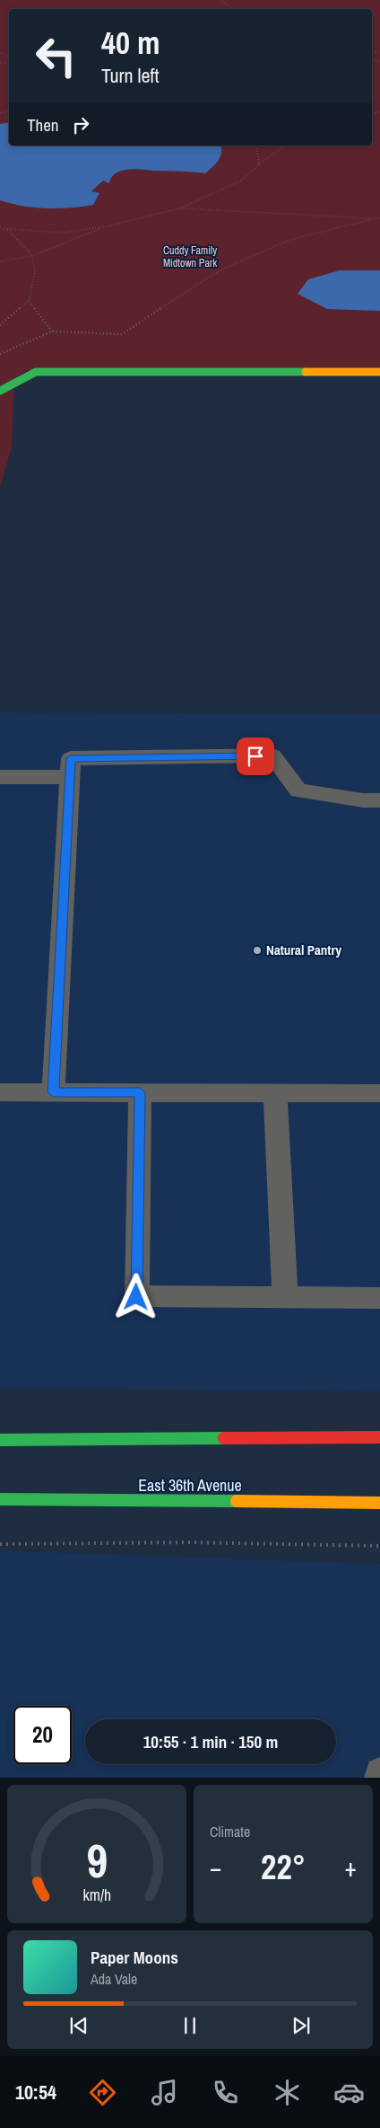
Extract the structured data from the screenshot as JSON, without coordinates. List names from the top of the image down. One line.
{"streets":{"main road":["East 36th Avenue"]},"parks":["Cuddy Family Midtown Park"],"places":["Natural Pantry"],"page":{"turn":["40 m","Turn left"],"then":"Then","limit":"20","trip":"10:55 · 1 min · 150 m","tile":"Climate","heat":["−","22°","+"],"song":["Paper Moons","Ada Vale"],"tabs":"10:54","gauge":["9","km/h"]}}
